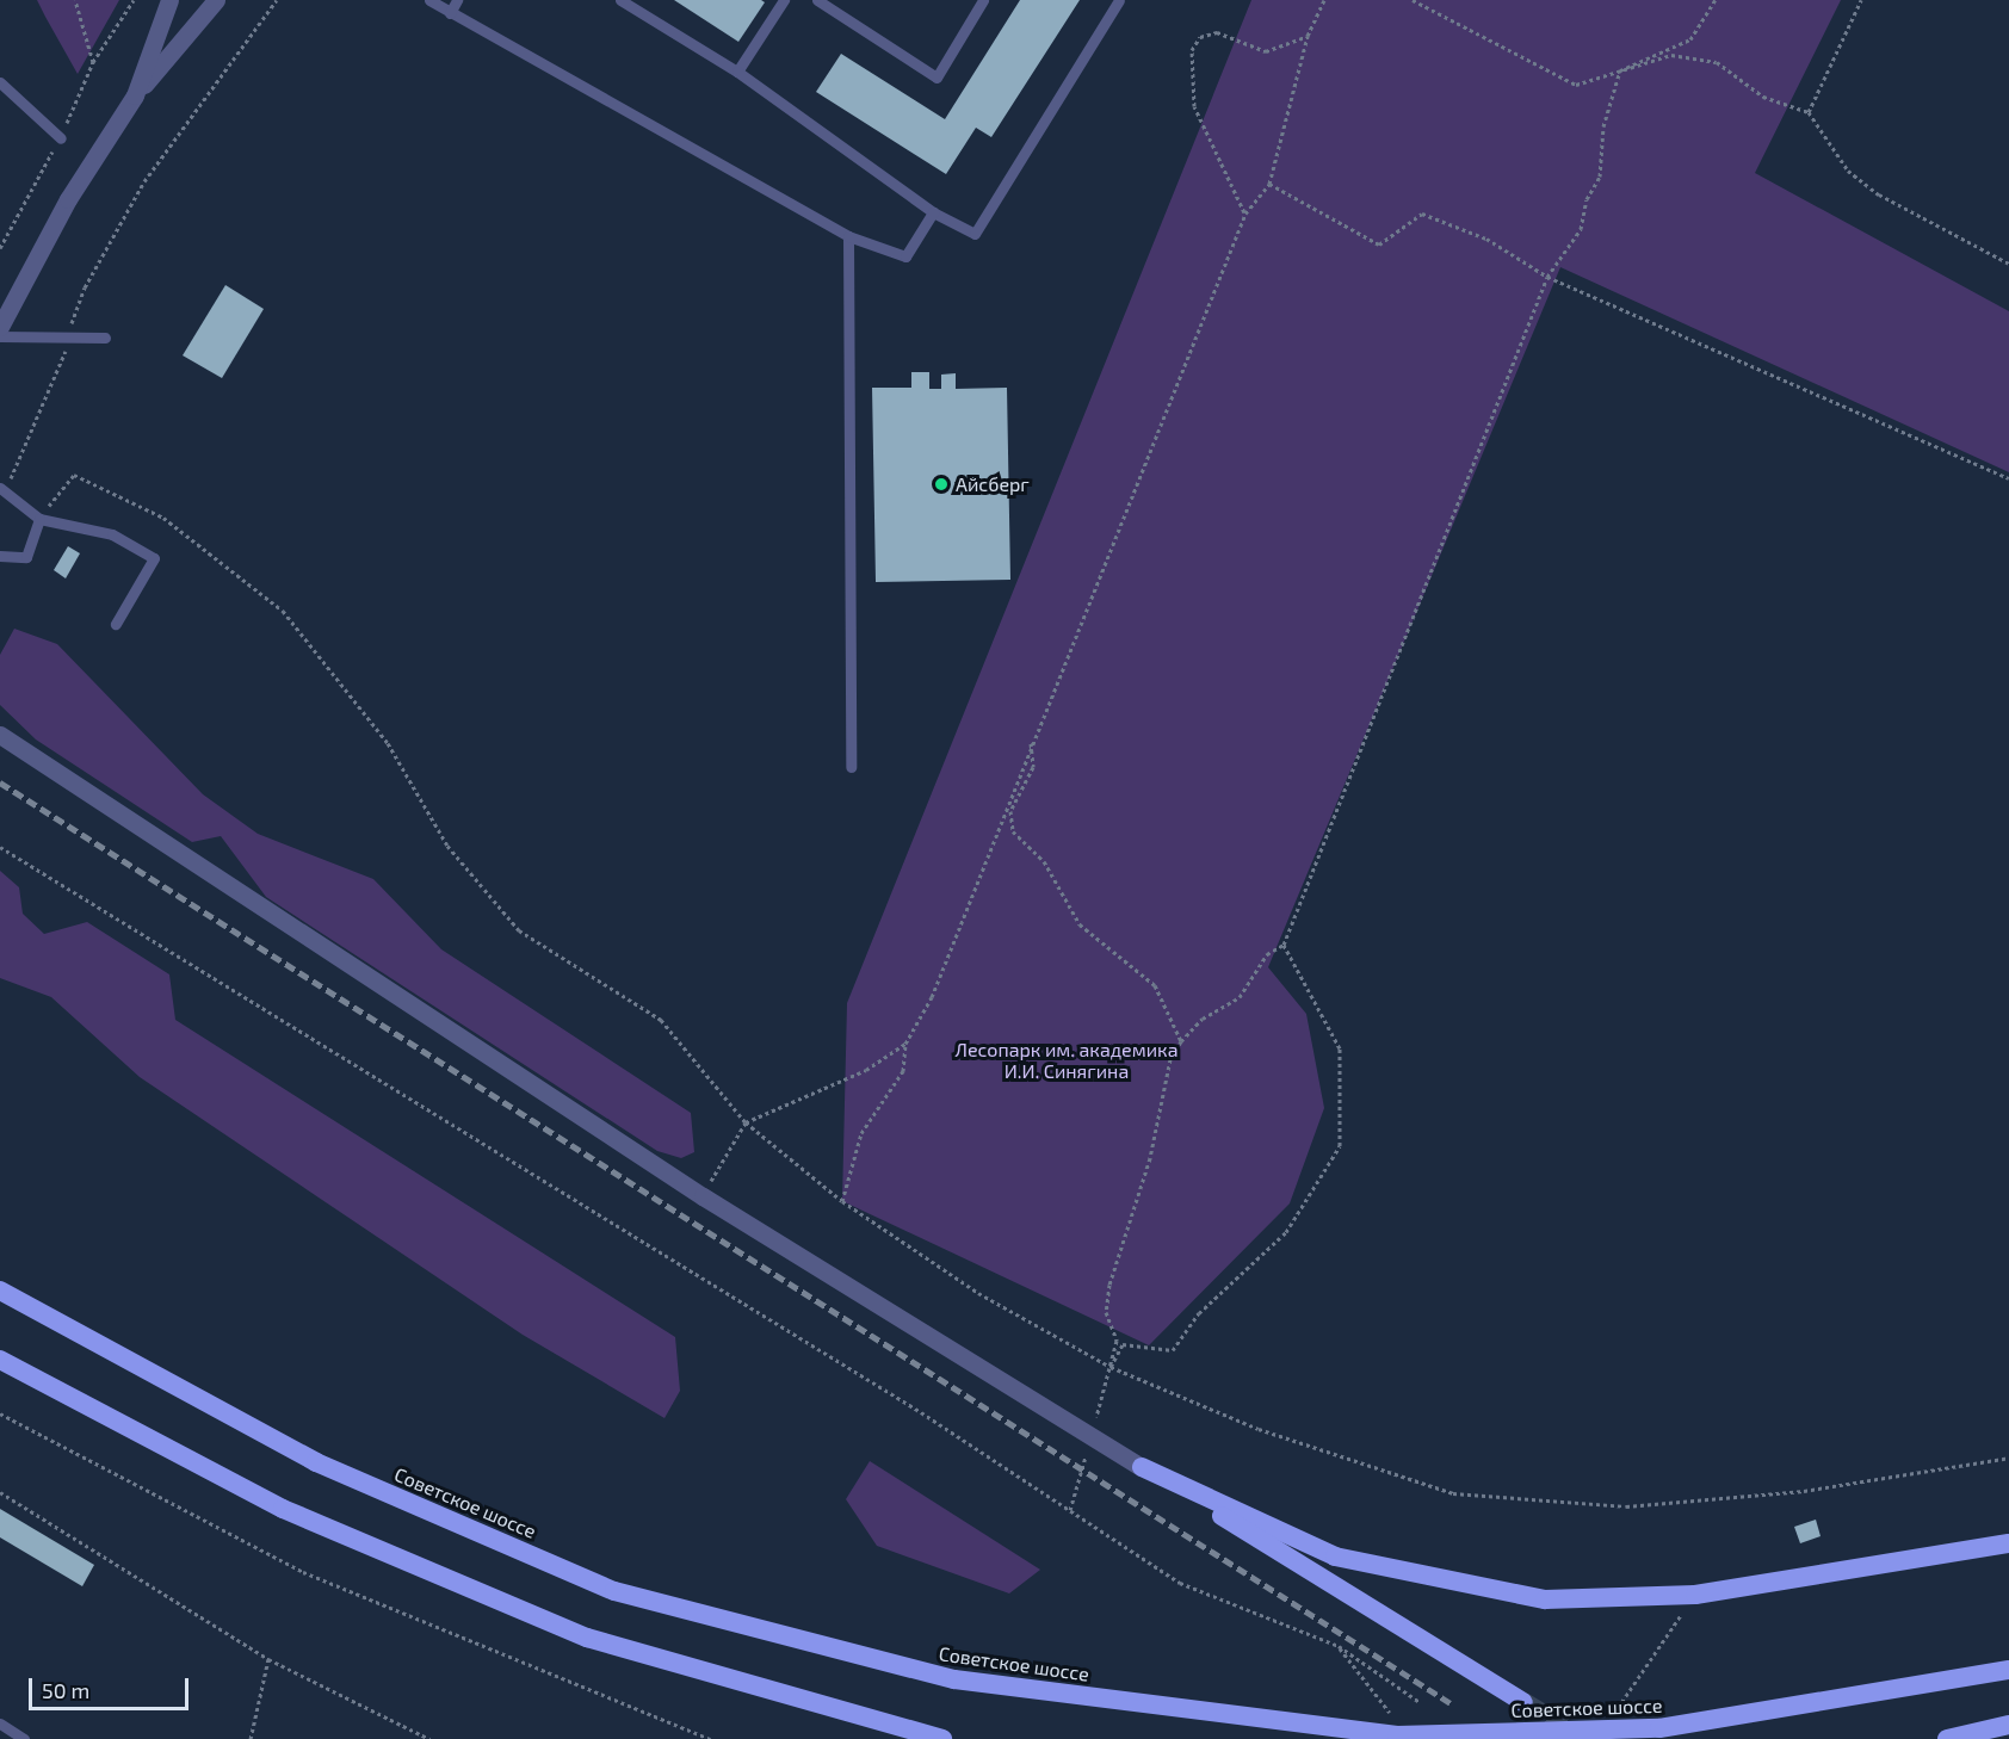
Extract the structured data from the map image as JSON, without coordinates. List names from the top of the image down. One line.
{"streets":{"highway":["Советское шоссе"]},"parks":["Лесопарк им. академика И.И. Синягина"],"places":["Айсберг"],"scale_bar":"50 m"}
